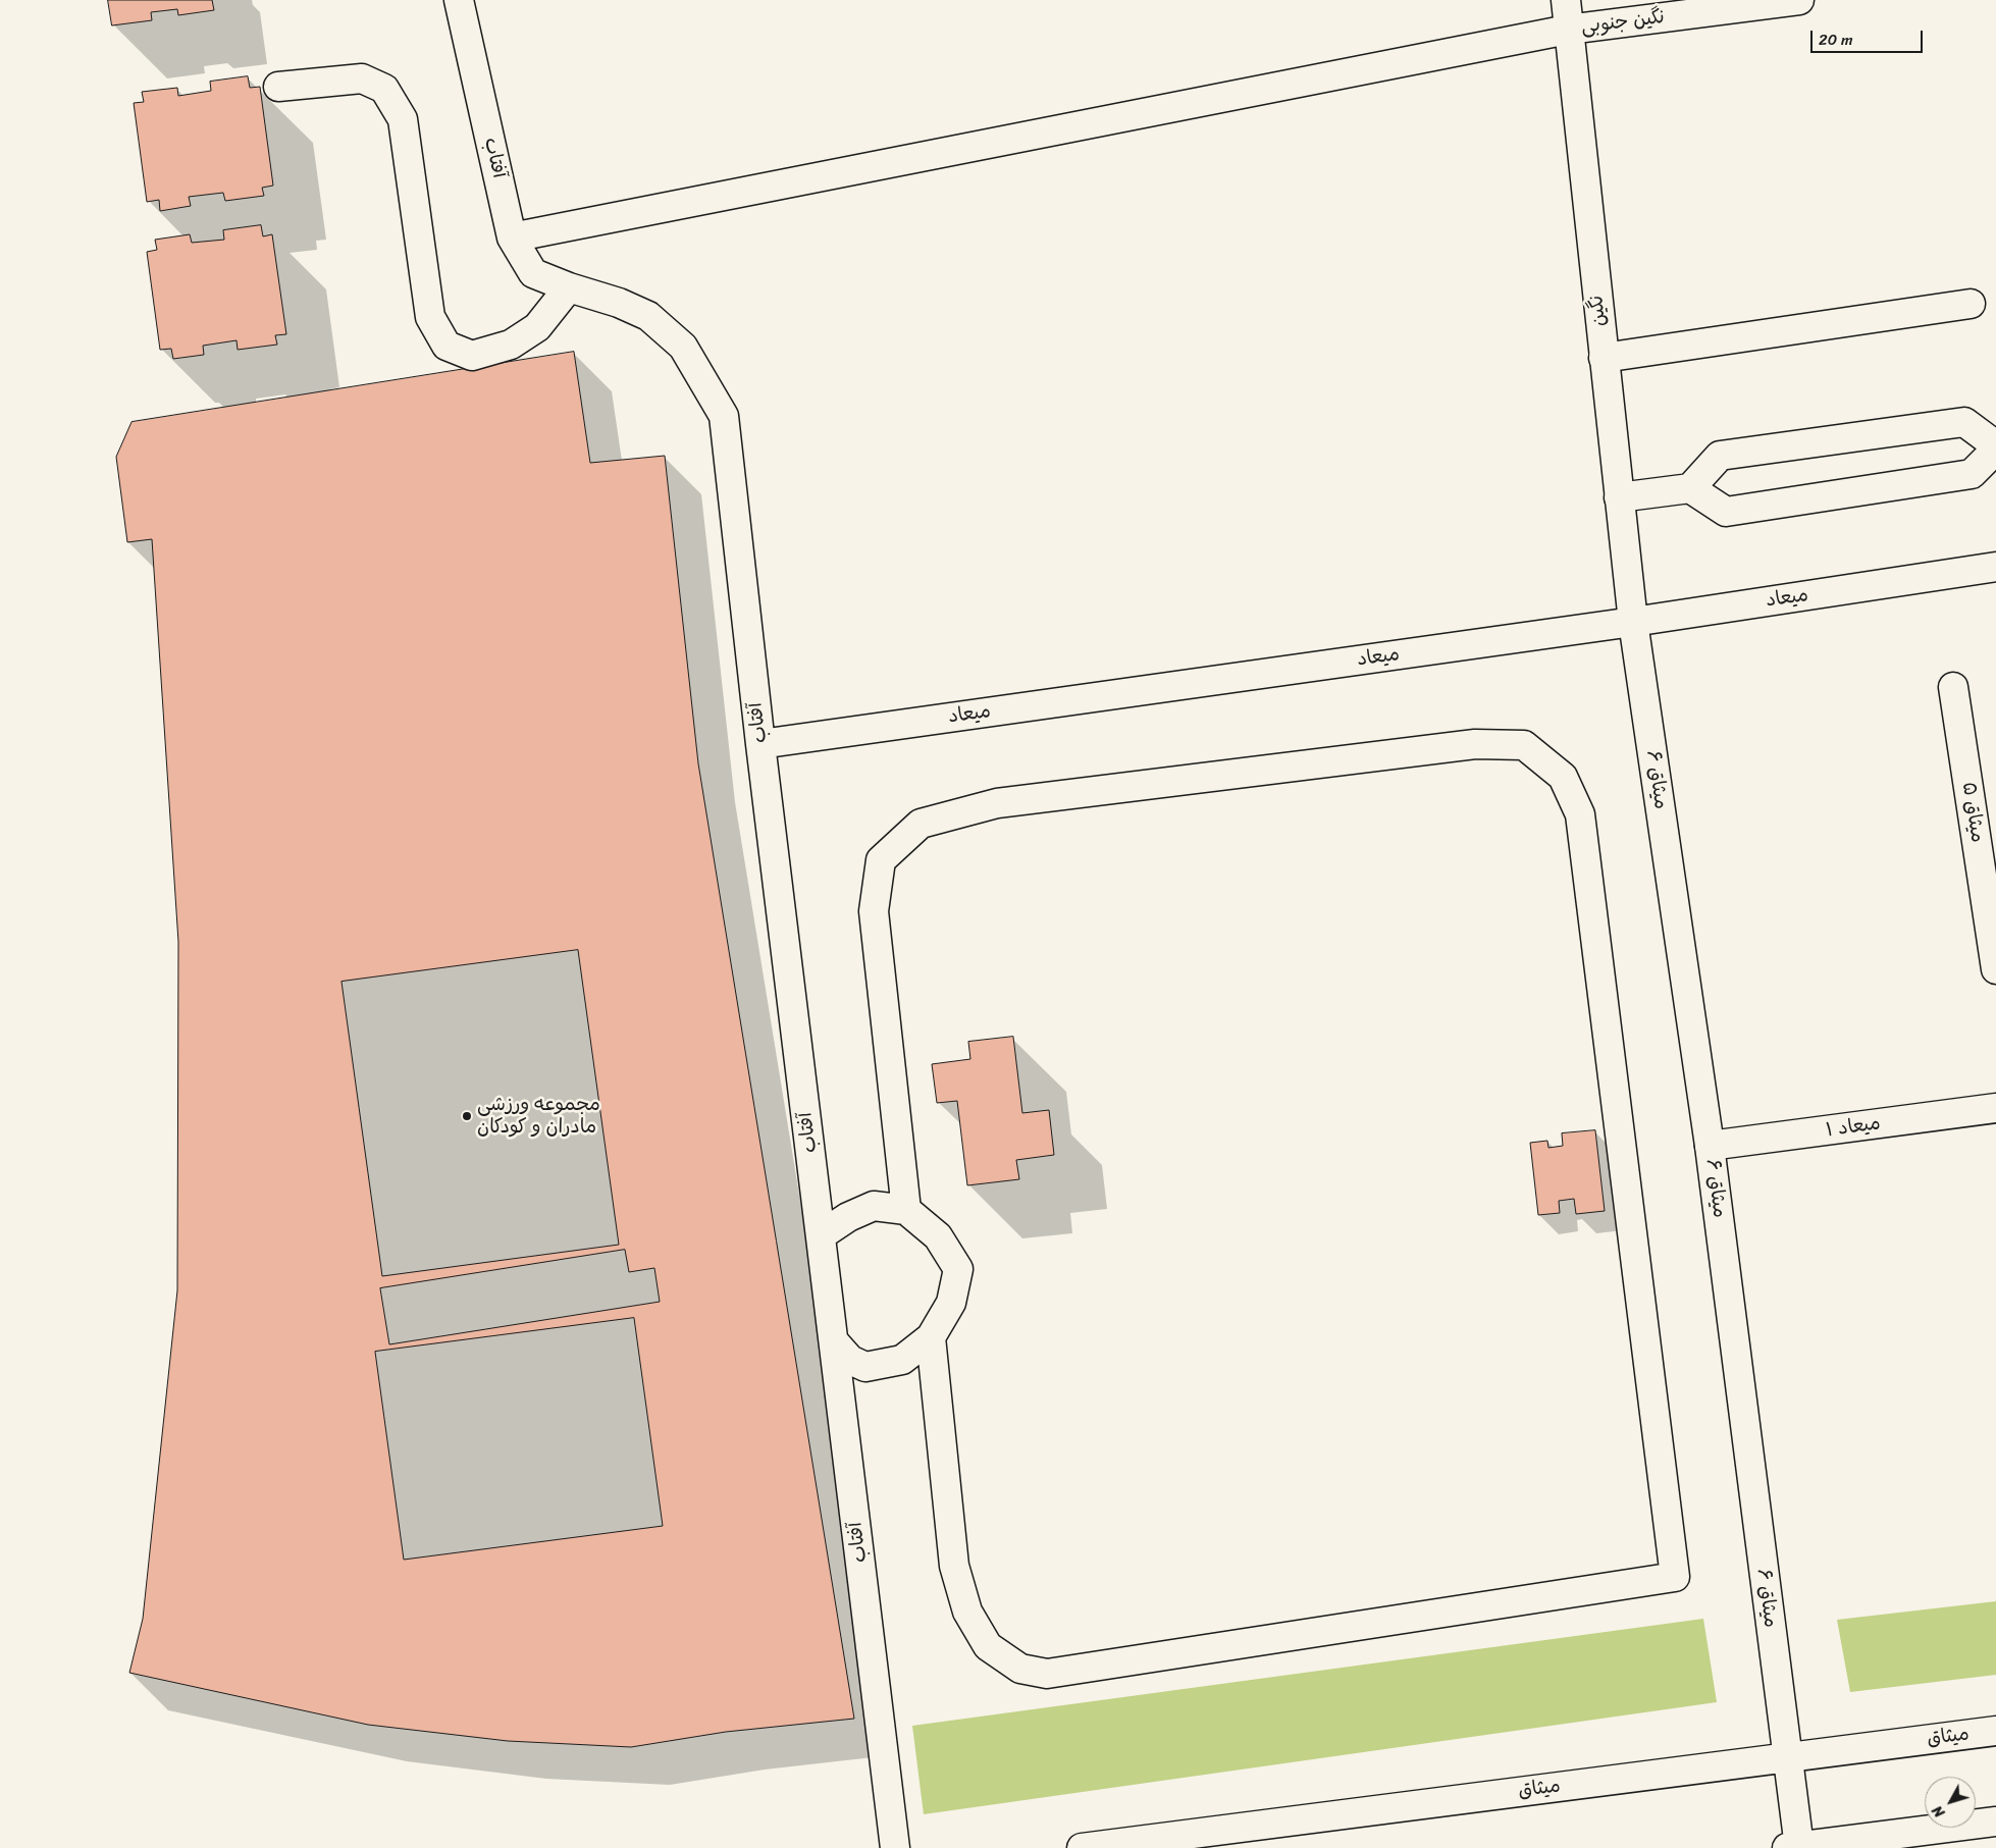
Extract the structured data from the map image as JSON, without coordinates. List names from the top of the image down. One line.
{"streets":{"street":["نگین جنوبی","آفتاب","نگین","میعاد","میثاق ۶","میثاق ۵","میعاد ۱","میثاق"]},"crossings":[["نگین جنوبی","آفتاب"],["نگین جنوبی","نگین"],["آفتاب","میعاد"],["نگین","میعاد"],["نگین","میثاق ۶"],["میعاد","میثاق ۶"],["میثاق ۶","میعاد ۱"],["میثاق ۶","میثاق"]],"places":["مجموعه ورزشی مادران و کودکان"],"scale_bar":"20 m","north":"bottom left"}
